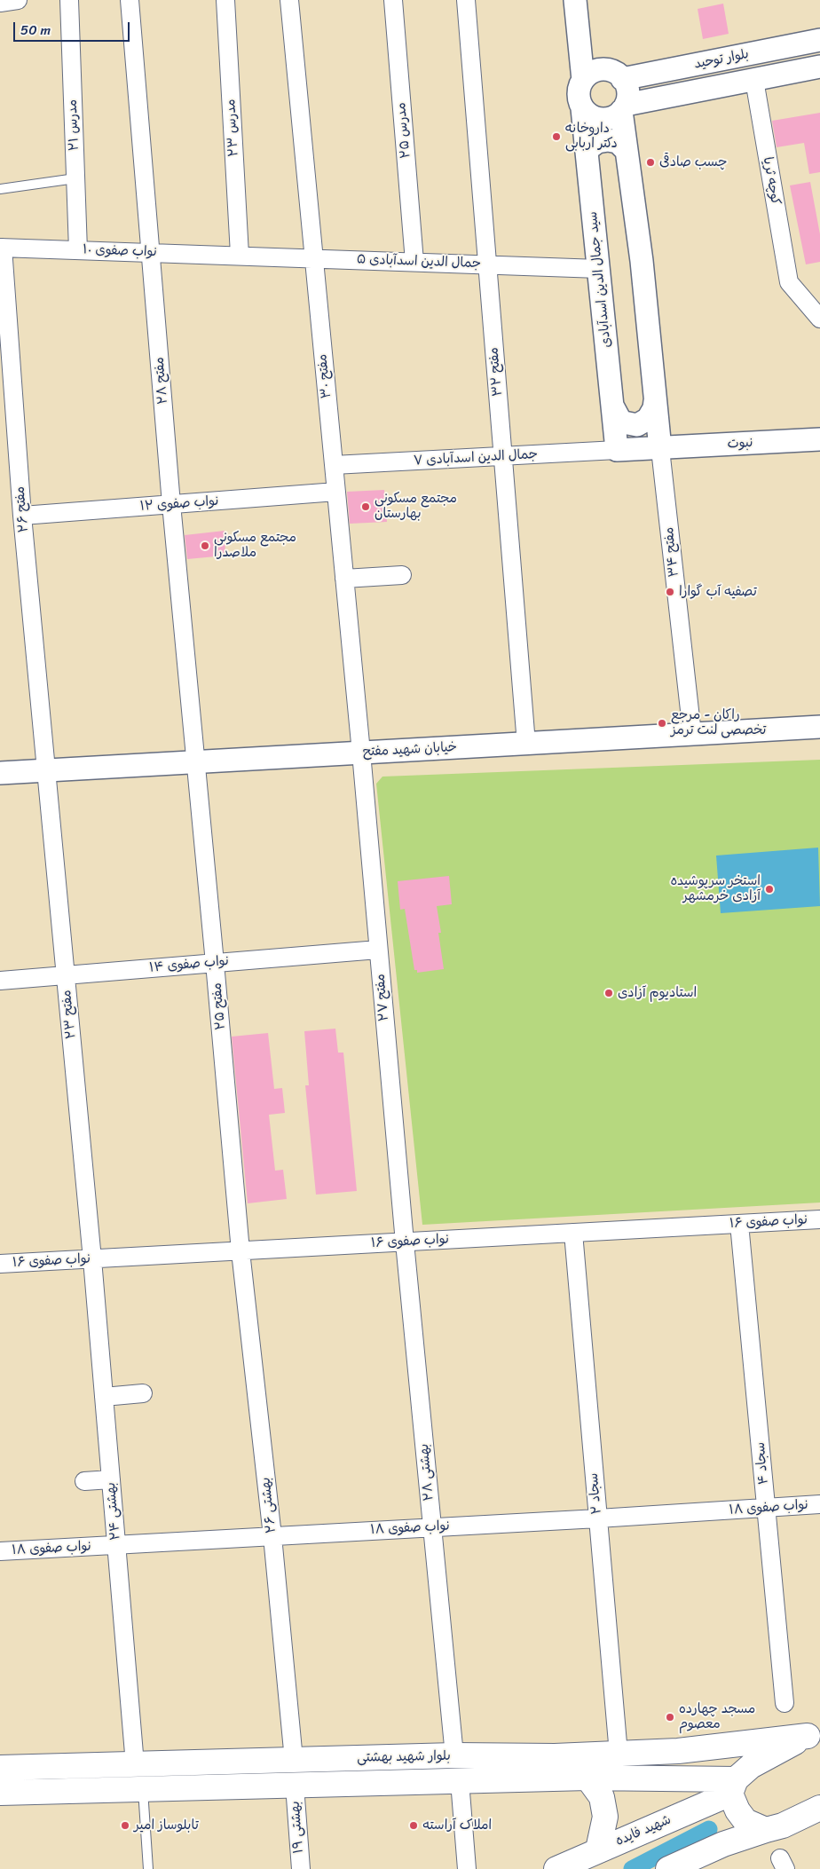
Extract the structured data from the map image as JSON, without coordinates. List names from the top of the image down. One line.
{"streets":{"main road":["بلوار شهید بهشتی","شهید فایده"],"street":["بلوار توحید","مدرس ۲۱","مدرس ۲۳","مدرس ۲۵","کوچه ثریا","نواب صفوی ۱۰","جمال الدین اسدآبادی ۵","سید جمال الدین اسدآبادی","مفتح ۳۲","مفتح ۳۰","مفتح ۲۸","نبوت","جمال الدین اسدآبادی ۷","نواب صفوی ۱۲","مفتح ۲۶","مفتح ۳۴","خیابان شهید مفتح","نواب صفوی ۱۴","مفتح ۲۷","مفتح ۲۵","مفتح ۲۳","نواب صفوی ۱۶","سجاد ۴","بهشتی ۲۸","سجاد ۲","بهشتی ۲۶","نواب صفوی ۱۸","بهشتی ۲۴","بهشتی ۱۹"]},"crossings":[["بلوار توحید","کوچه ثریا"],["بلوار توحید","سید جمال الدین اسدآبادی"],["مدرس ۲۱","نواب صفوی ۱۰"],["مدرس ۲۳","نواب صفوی ۱۰"],["مدرس ۲۳","جمال الدین اسدآبادی ۵"],["مدرس ۲۵","جمال الدین اسدآبادی ۵"],["نواب صفوی ۱۰","جمال الدین اسدآبادی ۵"],["نواب صفوی ۱۰","مفتح ۲۸"],["نواب صفوی ۱۰","مفتح ۲۶"],["جمال الدین اسدآبادی ۵","سید جمال الدین اسدآبادی"],["جمال الدین اسدآبادی ۵","مفتح ۳۲"],["جمال الدین اسدآبادی ۵","مفتح ۳۰"],["سید جمال الدین اسدآبادی","نبوت"],["سید جمال الدین اسدآبادی","جمال الدین اسدآبادی ۷"],["مفتح ۳۲","جمال الدین اسدآبادی ۷"],["مفتح ۳۲","خیابان شهید مفتح"],["مفتح ۳۰","جمال الدین اسدآبادی ۷"],["مفتح ۳۰","نواب صفوی ۱۲"],["مفتح ۳۰","خیابان شهید مفتح"],["مفتح ۳۰","مفتح ۲۷"],["مفتح ۲۸","نواب صفوی ۱۲"],["مفتح ۲۸","خیابان شهید مفتح"],["مفتح ۲۸","مفتح ۲۵"],["نبوت","جمال الدین اسدآبادی ۷"],["نبوت","مفتح ۳۴"],["نواب صفوی ۱۲","مفتح ۲۶"],["مفتح ۲۶","خیابان شهید مفتح"],["مفتح ۲۶","مفتح ۲۳"],["مفتح ۳۴","خیابان شهید مفتح"],["خیابان شهید مفتح","مفتح ۲۷"],["خیابان شهید مفتح","مفتح ۲۵"],["خیابان شهید مفتح","مفتح ۲۳"],["نواب صفوی ۱۴","مفتح ۲۷"],["نواب صفوی ۱۴","مفتح ۲۵"],["نواب صفوی ۱۴","مفتح ۲۳"],["مفتح ۲۷","نواب صفوی ۱۶"],["مفتح ۲۷","بهشتی ۲۸"],["مفتح ۲۵","نواب صفوی ۱۶"],["مفتح ۲۵","بهشتی ۲۶"],["مفتح ۲۳","نواب صفوی ۱۶"],["مفتح ۲۳","بهشتی ۲۴"],["نواب صفوی ۱۶","سجاد ۴"],["نواب صفوی ۱۶","بهشتی ۲۸"],["نواب صفوی ۱۶","سجاد ۲"],["نواب صفوی ۱۶","بهشتی ۲۶"],["نواب صفوی ۱۶","بهشتی ۲۴"],["سجاد ۴","نواب صفوی ۱۸"],["بهشتی ۲۸","نواب صفوی ۱۸"],["بهشتی ۲۸","بلوار شهید بهشتی"],["سجاد ۲","نواب صفوی ۱۸"],["سجاد ۲","بلوار شهید بهشتی"],["بهشتی ۲۶","نواب صفوی ۱۸"],["بهشتی ۲۶","بلوار شهید بهشتی"],["نواب صفوی ۱۸","بهشتی ۲۴"],["بهشتی ۲۴","بلوار شهید بهشتی"],["بلوار شهید بهشتی","بهشتی ۱۹"],["بلوار شهید بهشتی","شهید فایده"]],"places":["داروخانه دکتر اربابی","چسب صادقی","مجتمع مسکونی بهارستان","مجتمع مسکونی ملاصدرا","تصفیه آب گوارا","راکان - مرجع تخصصی لنت ترمز","استخر سرپوشیده آزادی خرمشهر","استادیوم آزادی","مسجد چهارده معصوم","تابلوساز امیر","املاک آراسته"],"scale_bar":"50 m"}
